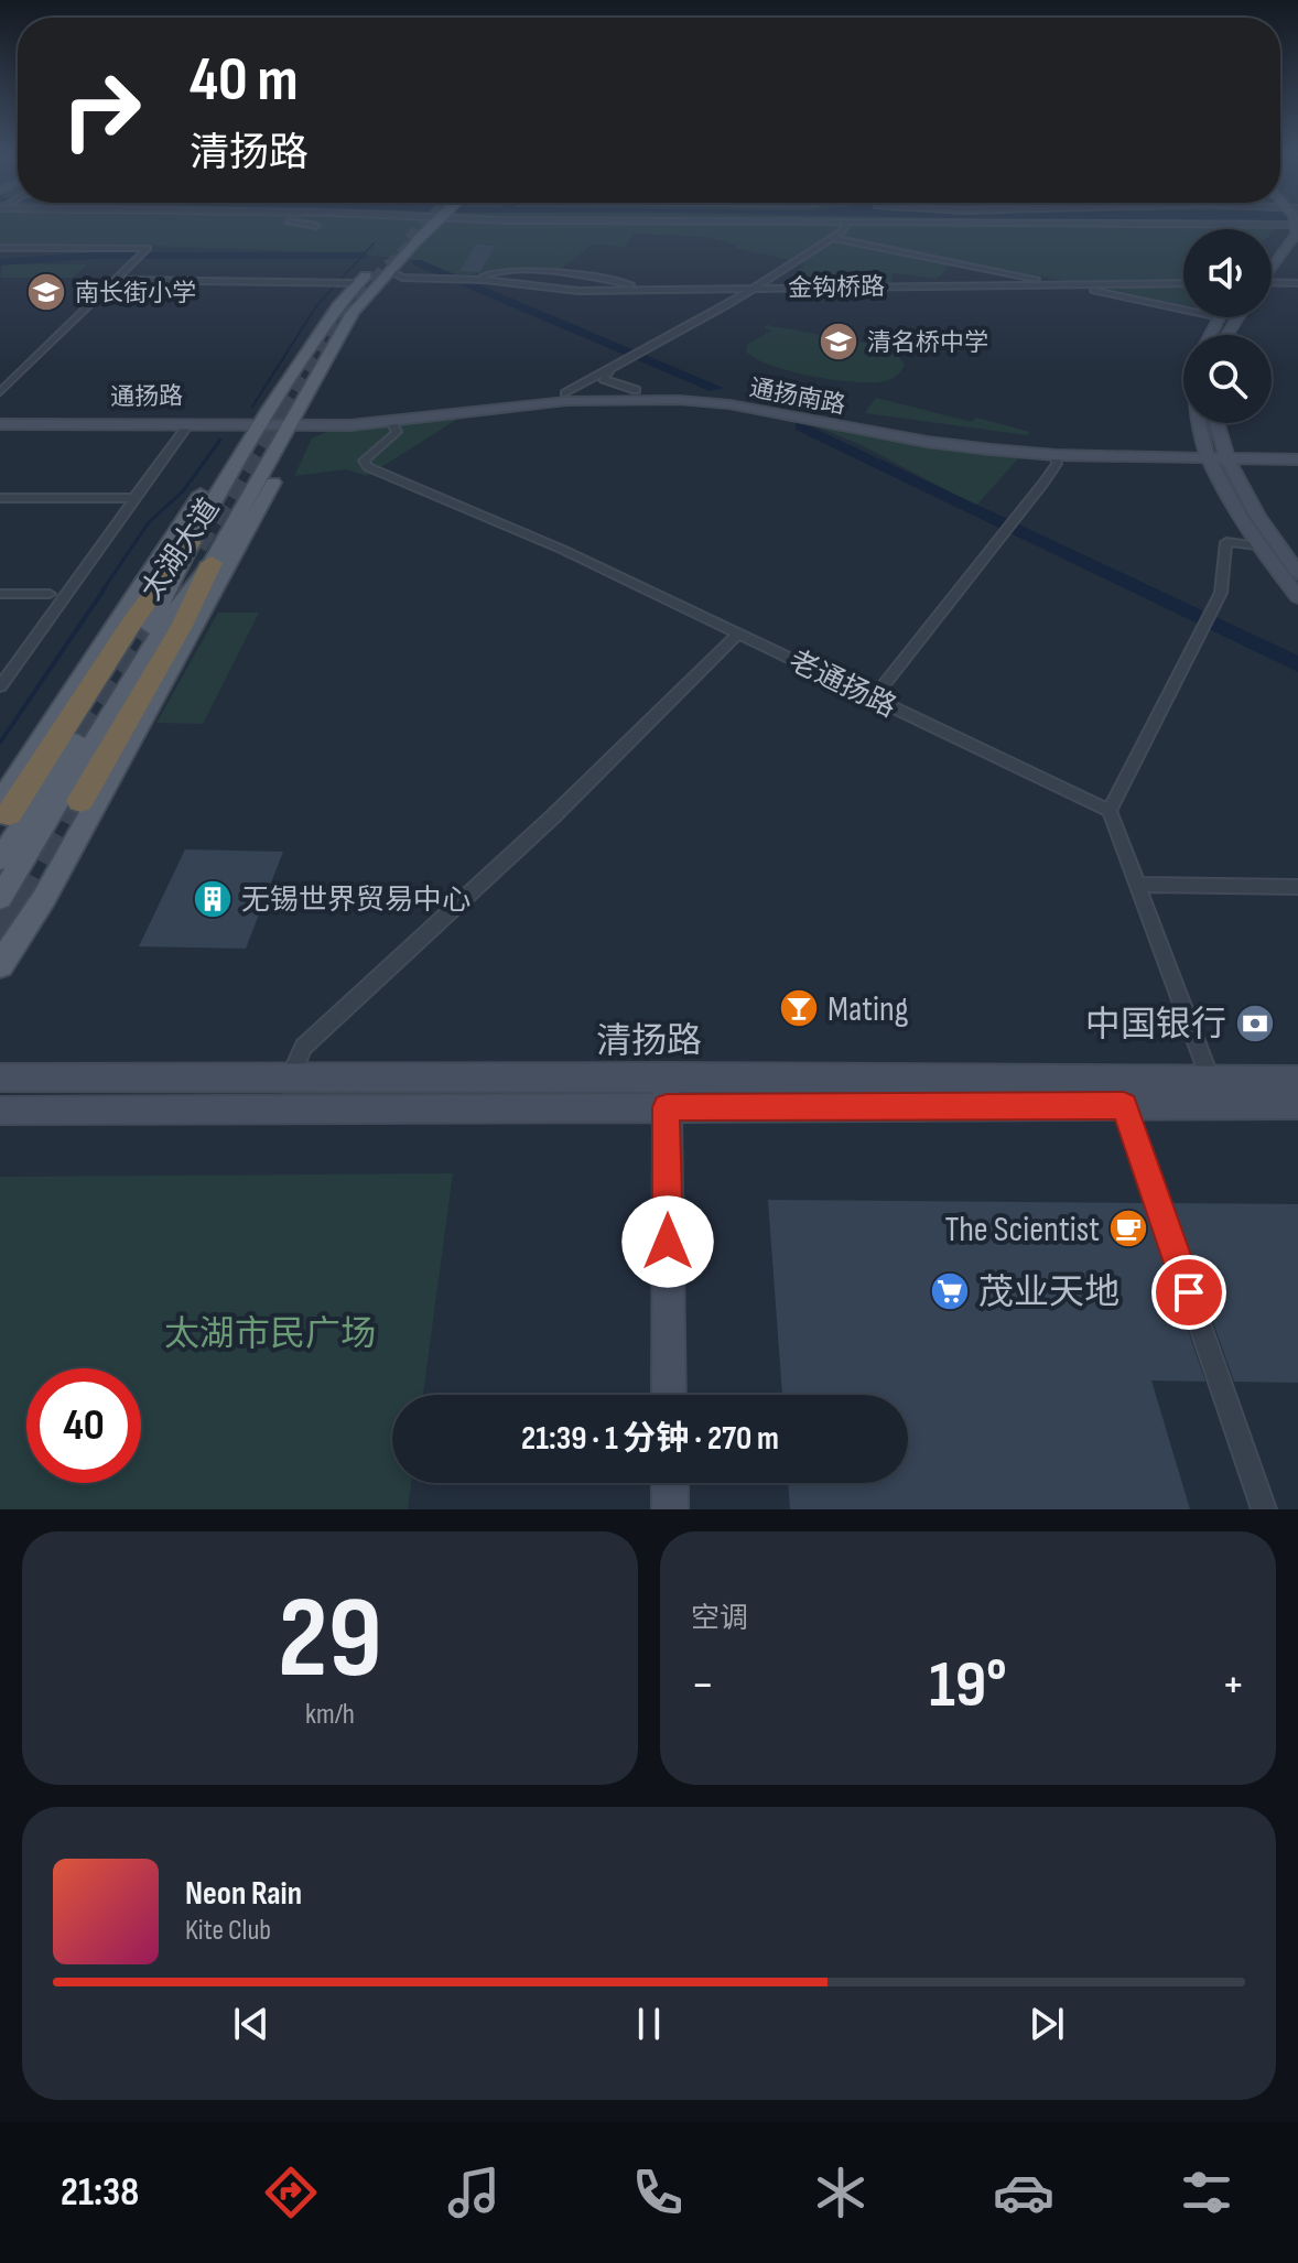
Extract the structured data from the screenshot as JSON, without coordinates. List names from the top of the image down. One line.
{"streets":{"main road":["通扬路","通扬南路","太湖大道","清扬路"],"street":["金钩桥路","老通扬路"]},"crossings":[["通扬路","通扬南路"],["通扬路","太湖大道"],["通扬南路","太湖大道"],["通扬南路","老通扬路"]],"parks":["太湖市民广场"],"places":{"school or university":["南长街小学","清名桥中学"],"building":["无锡世界贸易中心"],"bar":["Mating"],"bank":["中国银行"],"cafe":["The Scientist"],"supermarket":["茂业天地"]},"page":{"turn":["40 m","清扬路"],"limit":"40","trip":"21:39 · 1 分钟 · 270 m","tile":[["29","km/h"],"空调"],"heat":["−","19°","+"],"song":["Neon Rain","Kite Club"],"tabs":"21:38"}}
